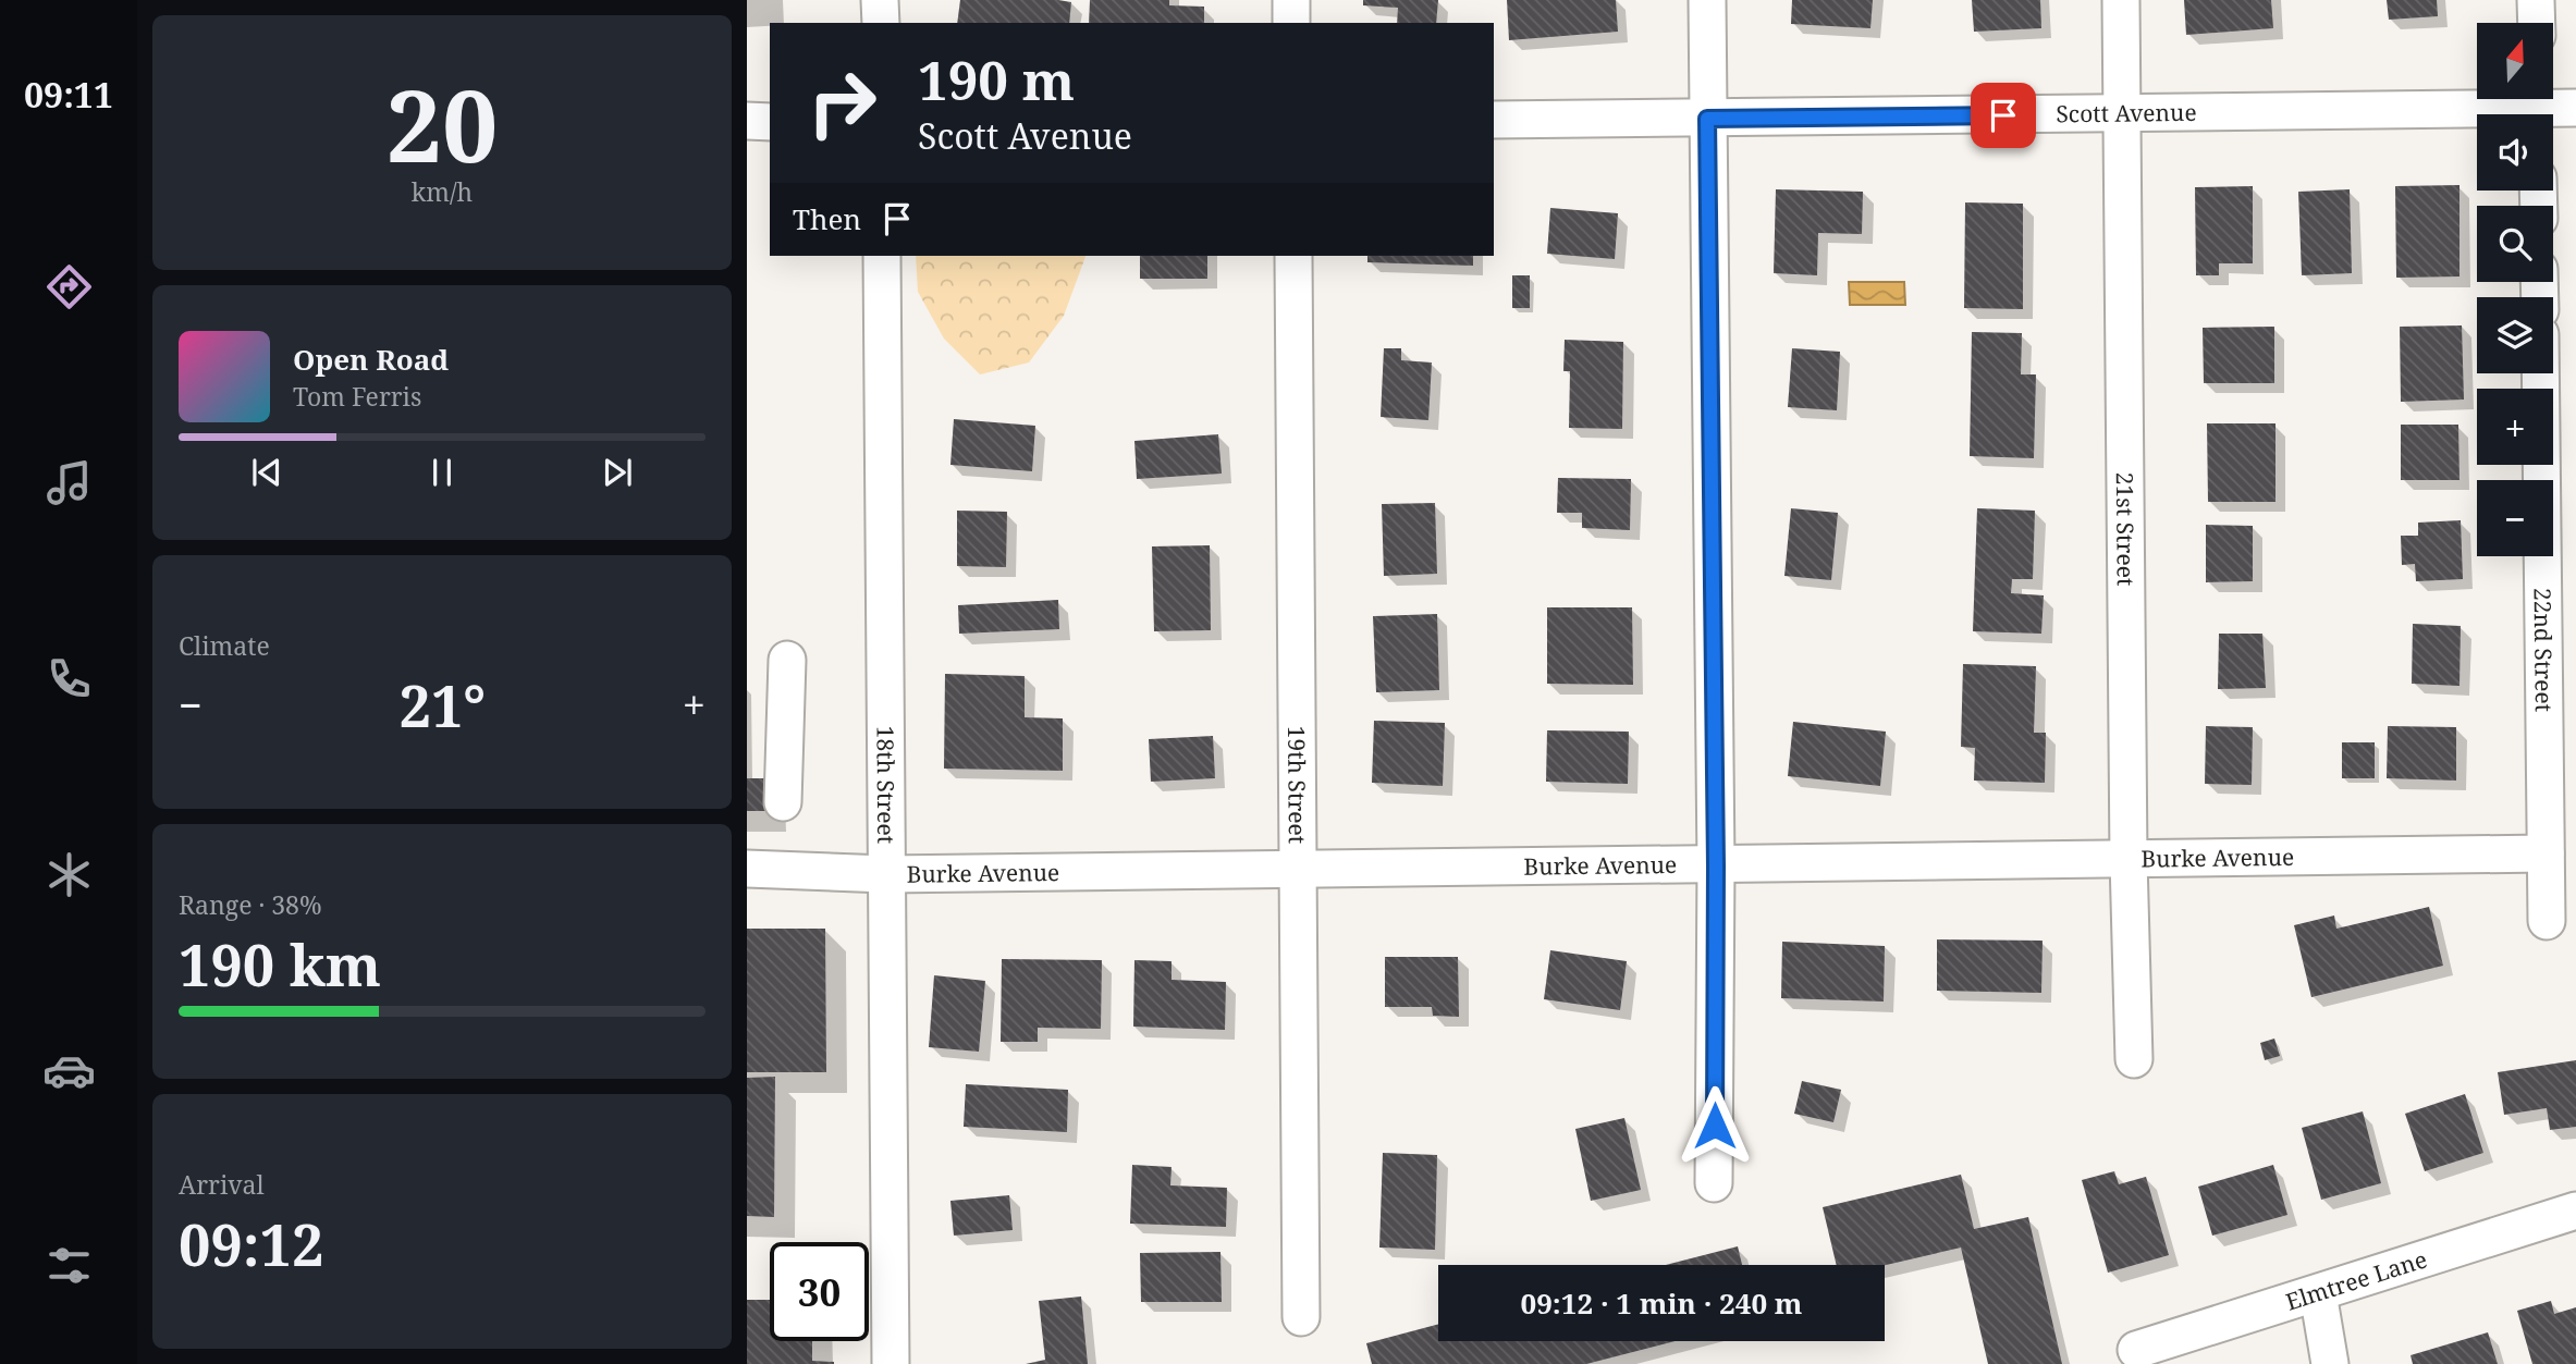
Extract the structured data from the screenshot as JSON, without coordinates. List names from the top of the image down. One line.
{"streets":{"street":["Scott Avenue","21st Street","22nd Street","19th Street","18th Street","Burke Avenue","Elmtree Lane"]},"crossings":[["Scott Avenue","21st Street"],["21st Street","Burke Avenue"],["22nd Street","Burke Avenue"],["19th Street","Burke Avenue"],["18th Street","Burke Avenue"]],"north":"top","page":{"tabs":"09:11","tile":[["20","km/h"],"Climate",["Range · 38%","190 km"],["Arrival","09:12"]],"map_buttons":["+","−"],"turn":["190 m","Scott Avenue"],"then":"Then","song":["Open Road","Tom Ferris"],"heat":["−","21°","+"],"limit":"30","trip":"09:12 · 1 min · 240 m"}}
